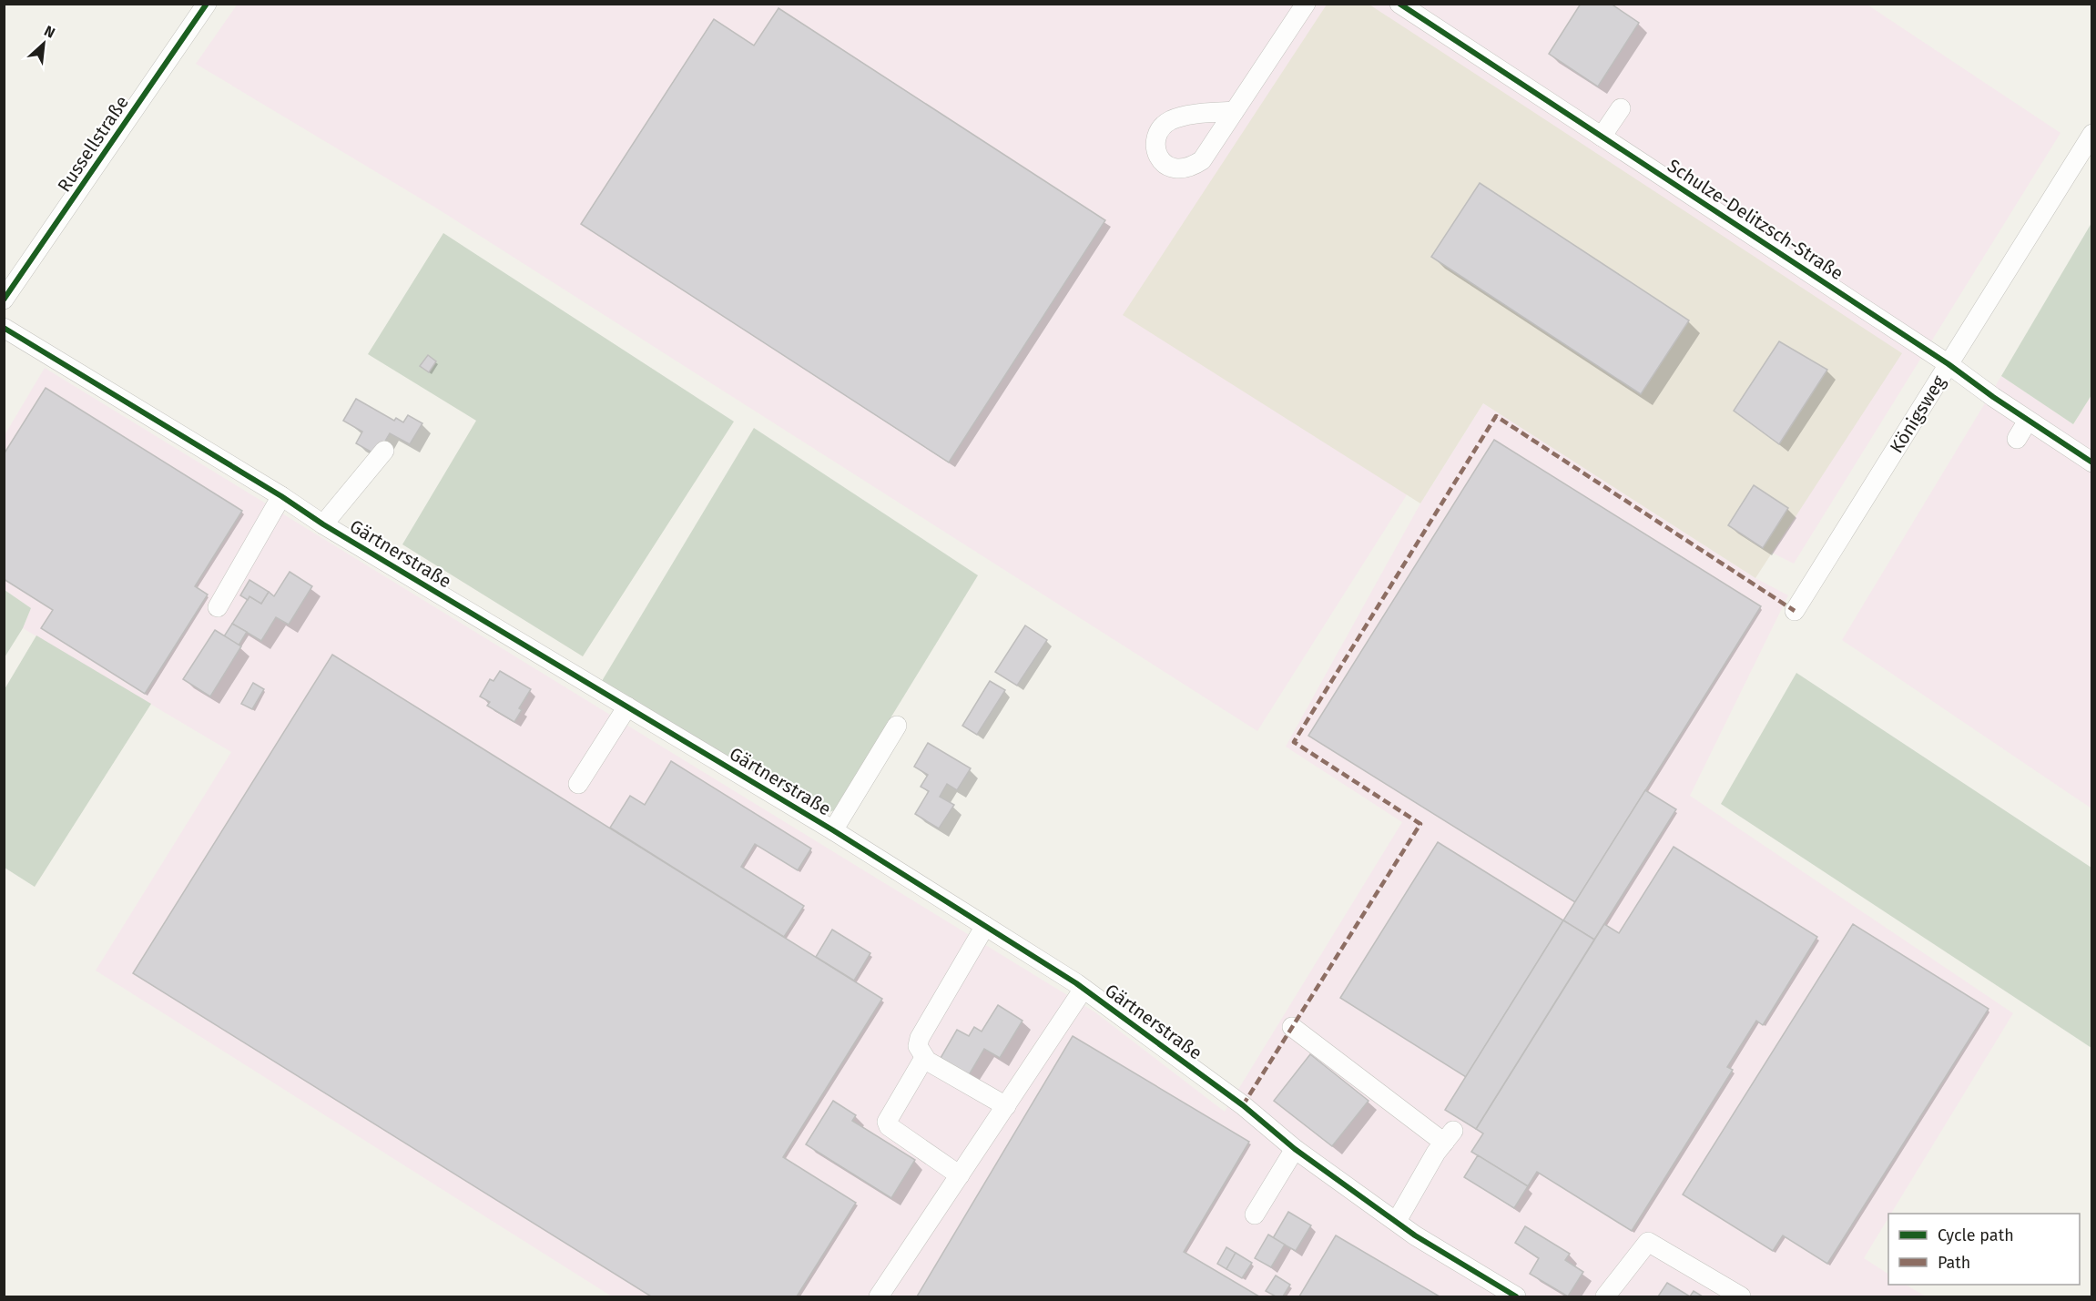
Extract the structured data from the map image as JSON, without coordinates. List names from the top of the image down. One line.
{"streets":{"street":["Russellstraße","Schulze-Delitzsch-Straße","Königsweg","Gärtnerstraße"]},"crossings":[["Schulze-Delitzsch-Straße","Königsweg"]],"legend":["Cycle path","Path"],"north":"top right"}
